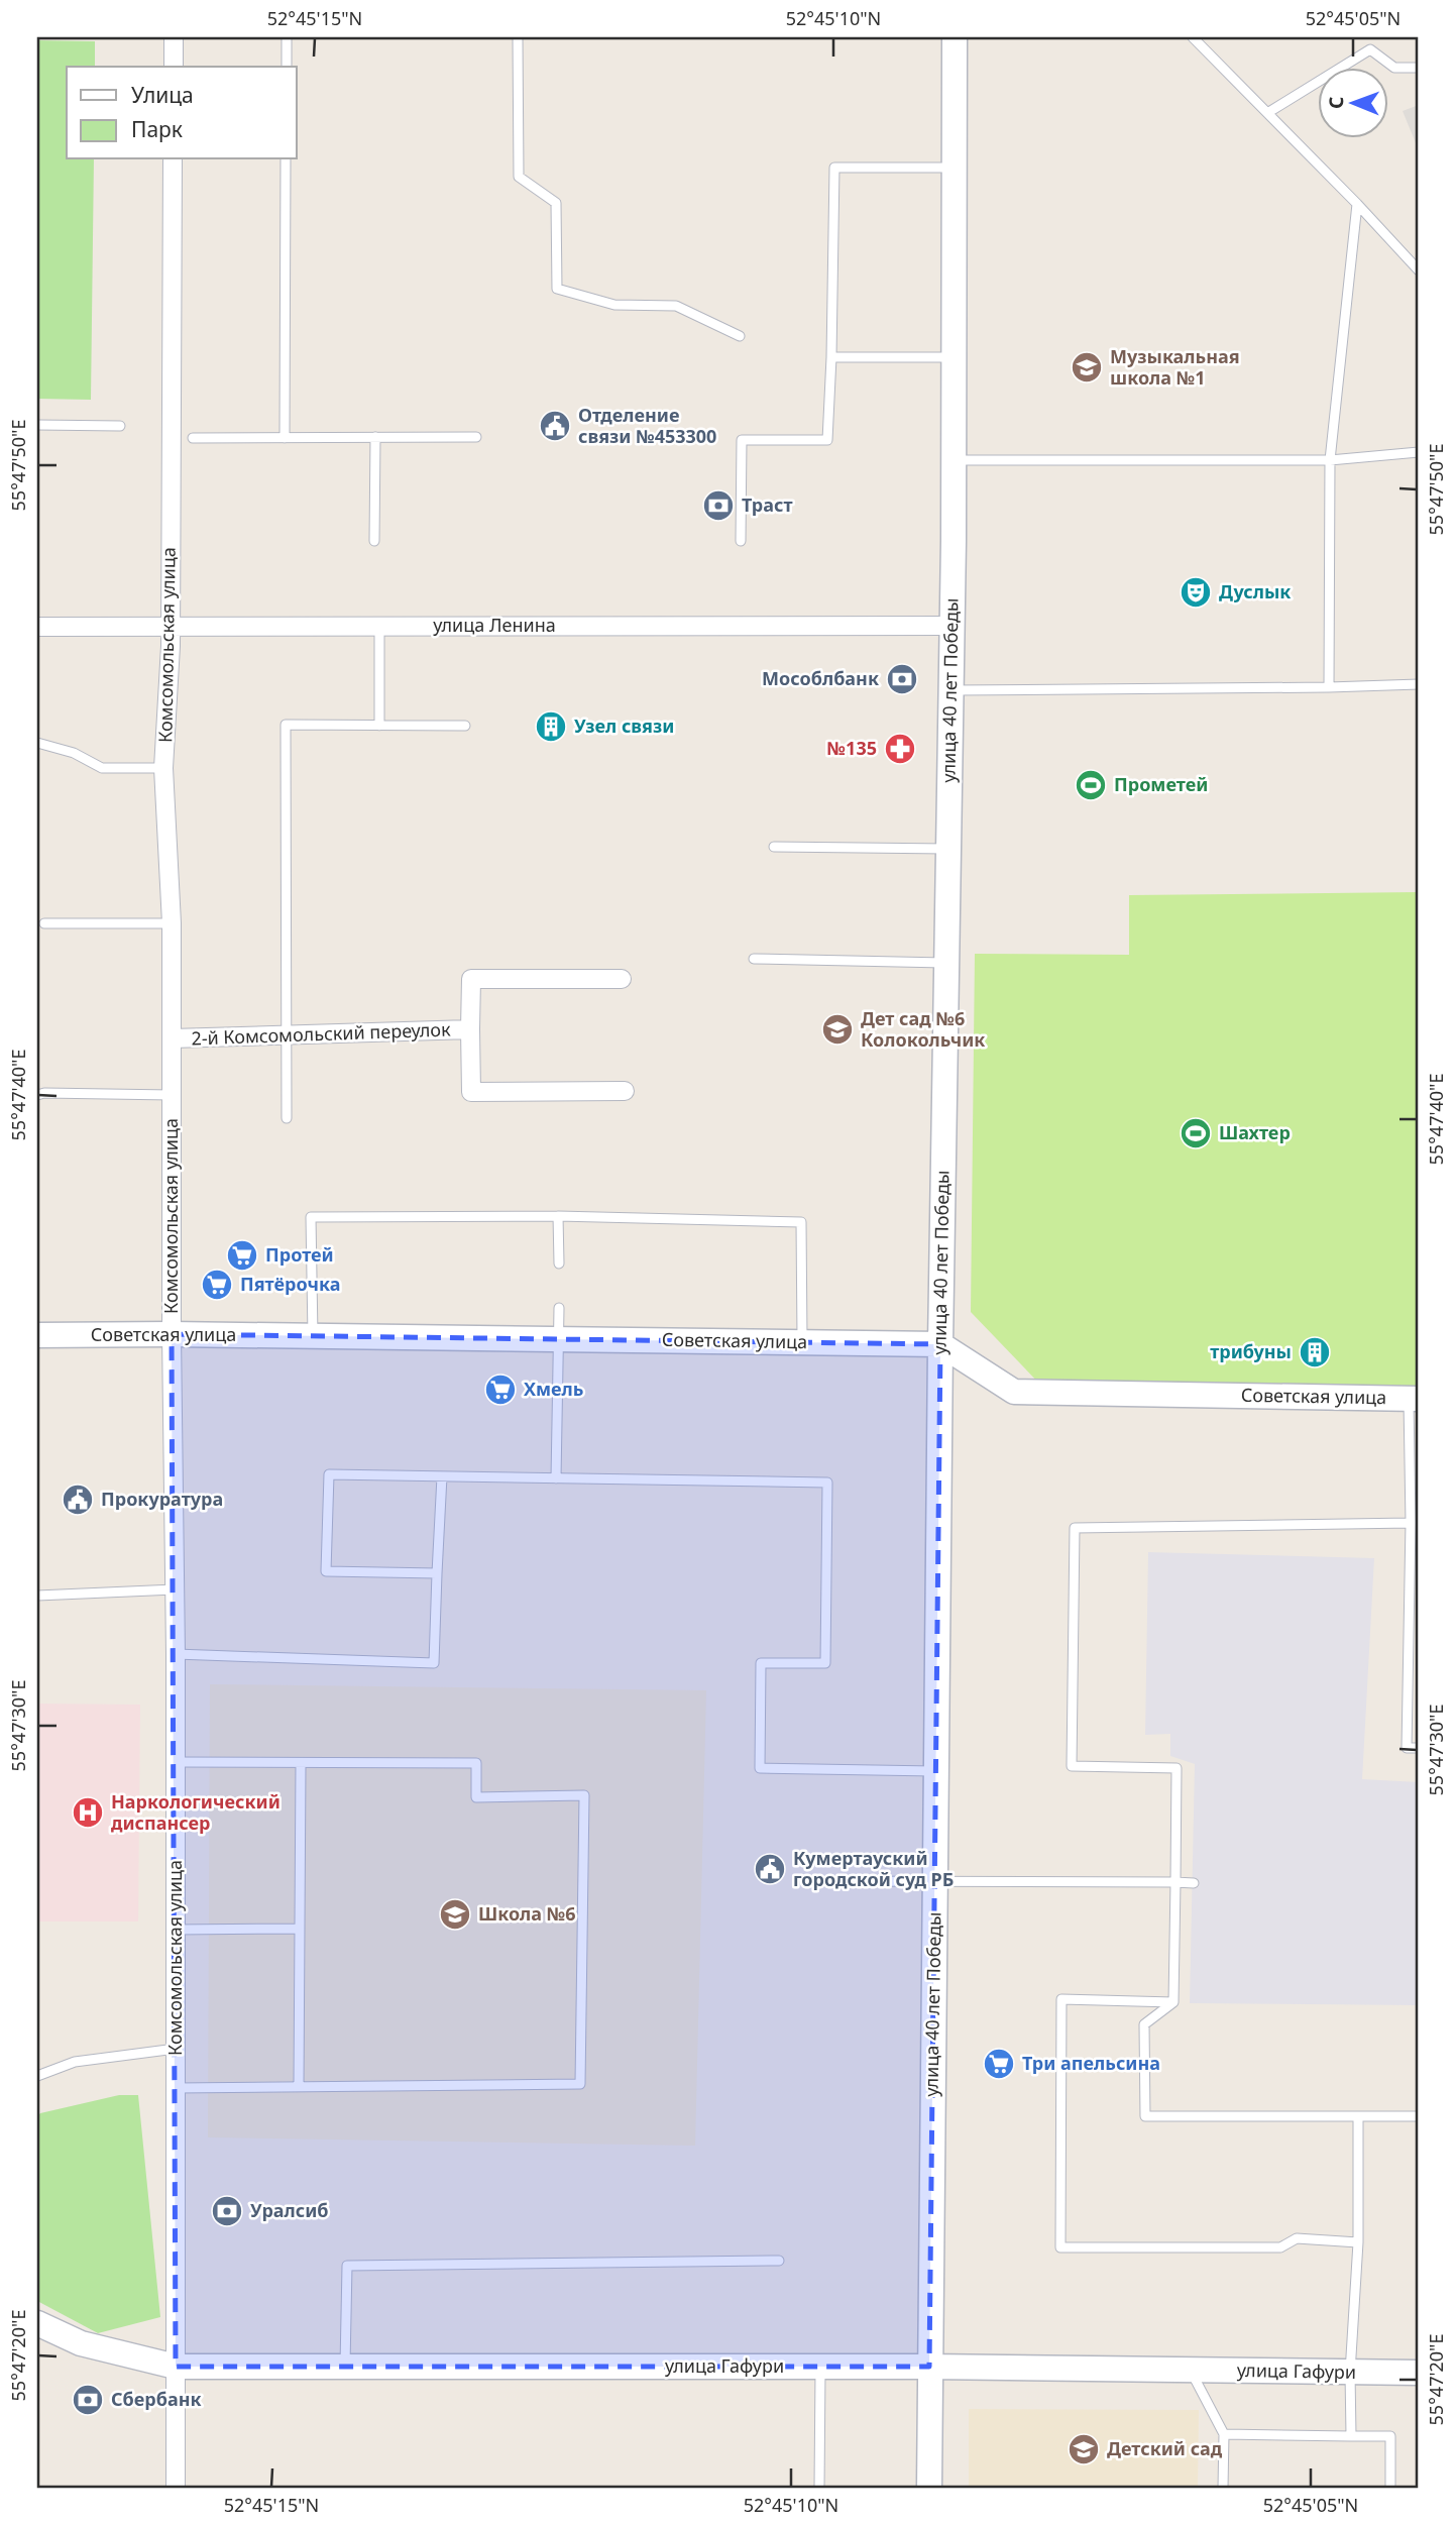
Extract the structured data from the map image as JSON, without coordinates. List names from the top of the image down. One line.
{"streets":{"street":["улица Ленина","Комсомольская улица","улица 40 лет Победы","2-й Комсомольский переулок","Советская улица","улица Гафури"]},"crossings":[["улица Ленина","Комсомольская улица"],["улица Ленина","улица 40 лет Победы"],["Комсомольская улица","2-й Комсомольский переулок"],["Комсомольская улица","Советская улица"],["Комсомольская улица","улица Гафури"],["улица 40 лет Победы","Советская улица"],["улица 40 лет Победы","улица Гафури"]],"places":{"school or university":["Музыкальная школа №1","Дет сад №6 Колокольчик","Школа №6","Детский сад"],"public building":["Отделение связи №453300","Прокуратура","Кумертауский городской суд РБ"],"bank":["Траст","Мособлбанк","Уралсиб","Сбербанк"],"theatre":["Дуслык"],"building":["Узел связи","трибуны"],"pharmacy":["№135"],"sports":["Прометей","Шахтер"],"supermarket":["Протей","Пятёрочка","Хмель","Три апельсина"],"hospital":["Наркологический диспансер"]},"legend":["Улица","Парк"],"north":"left","coordinates":["52°45'15\"N","52°45'10\"N","52°45'05\"N","55°47'50\"E","55°47'40\"E","55°47'30\"E","55°47'20\"E"]}
